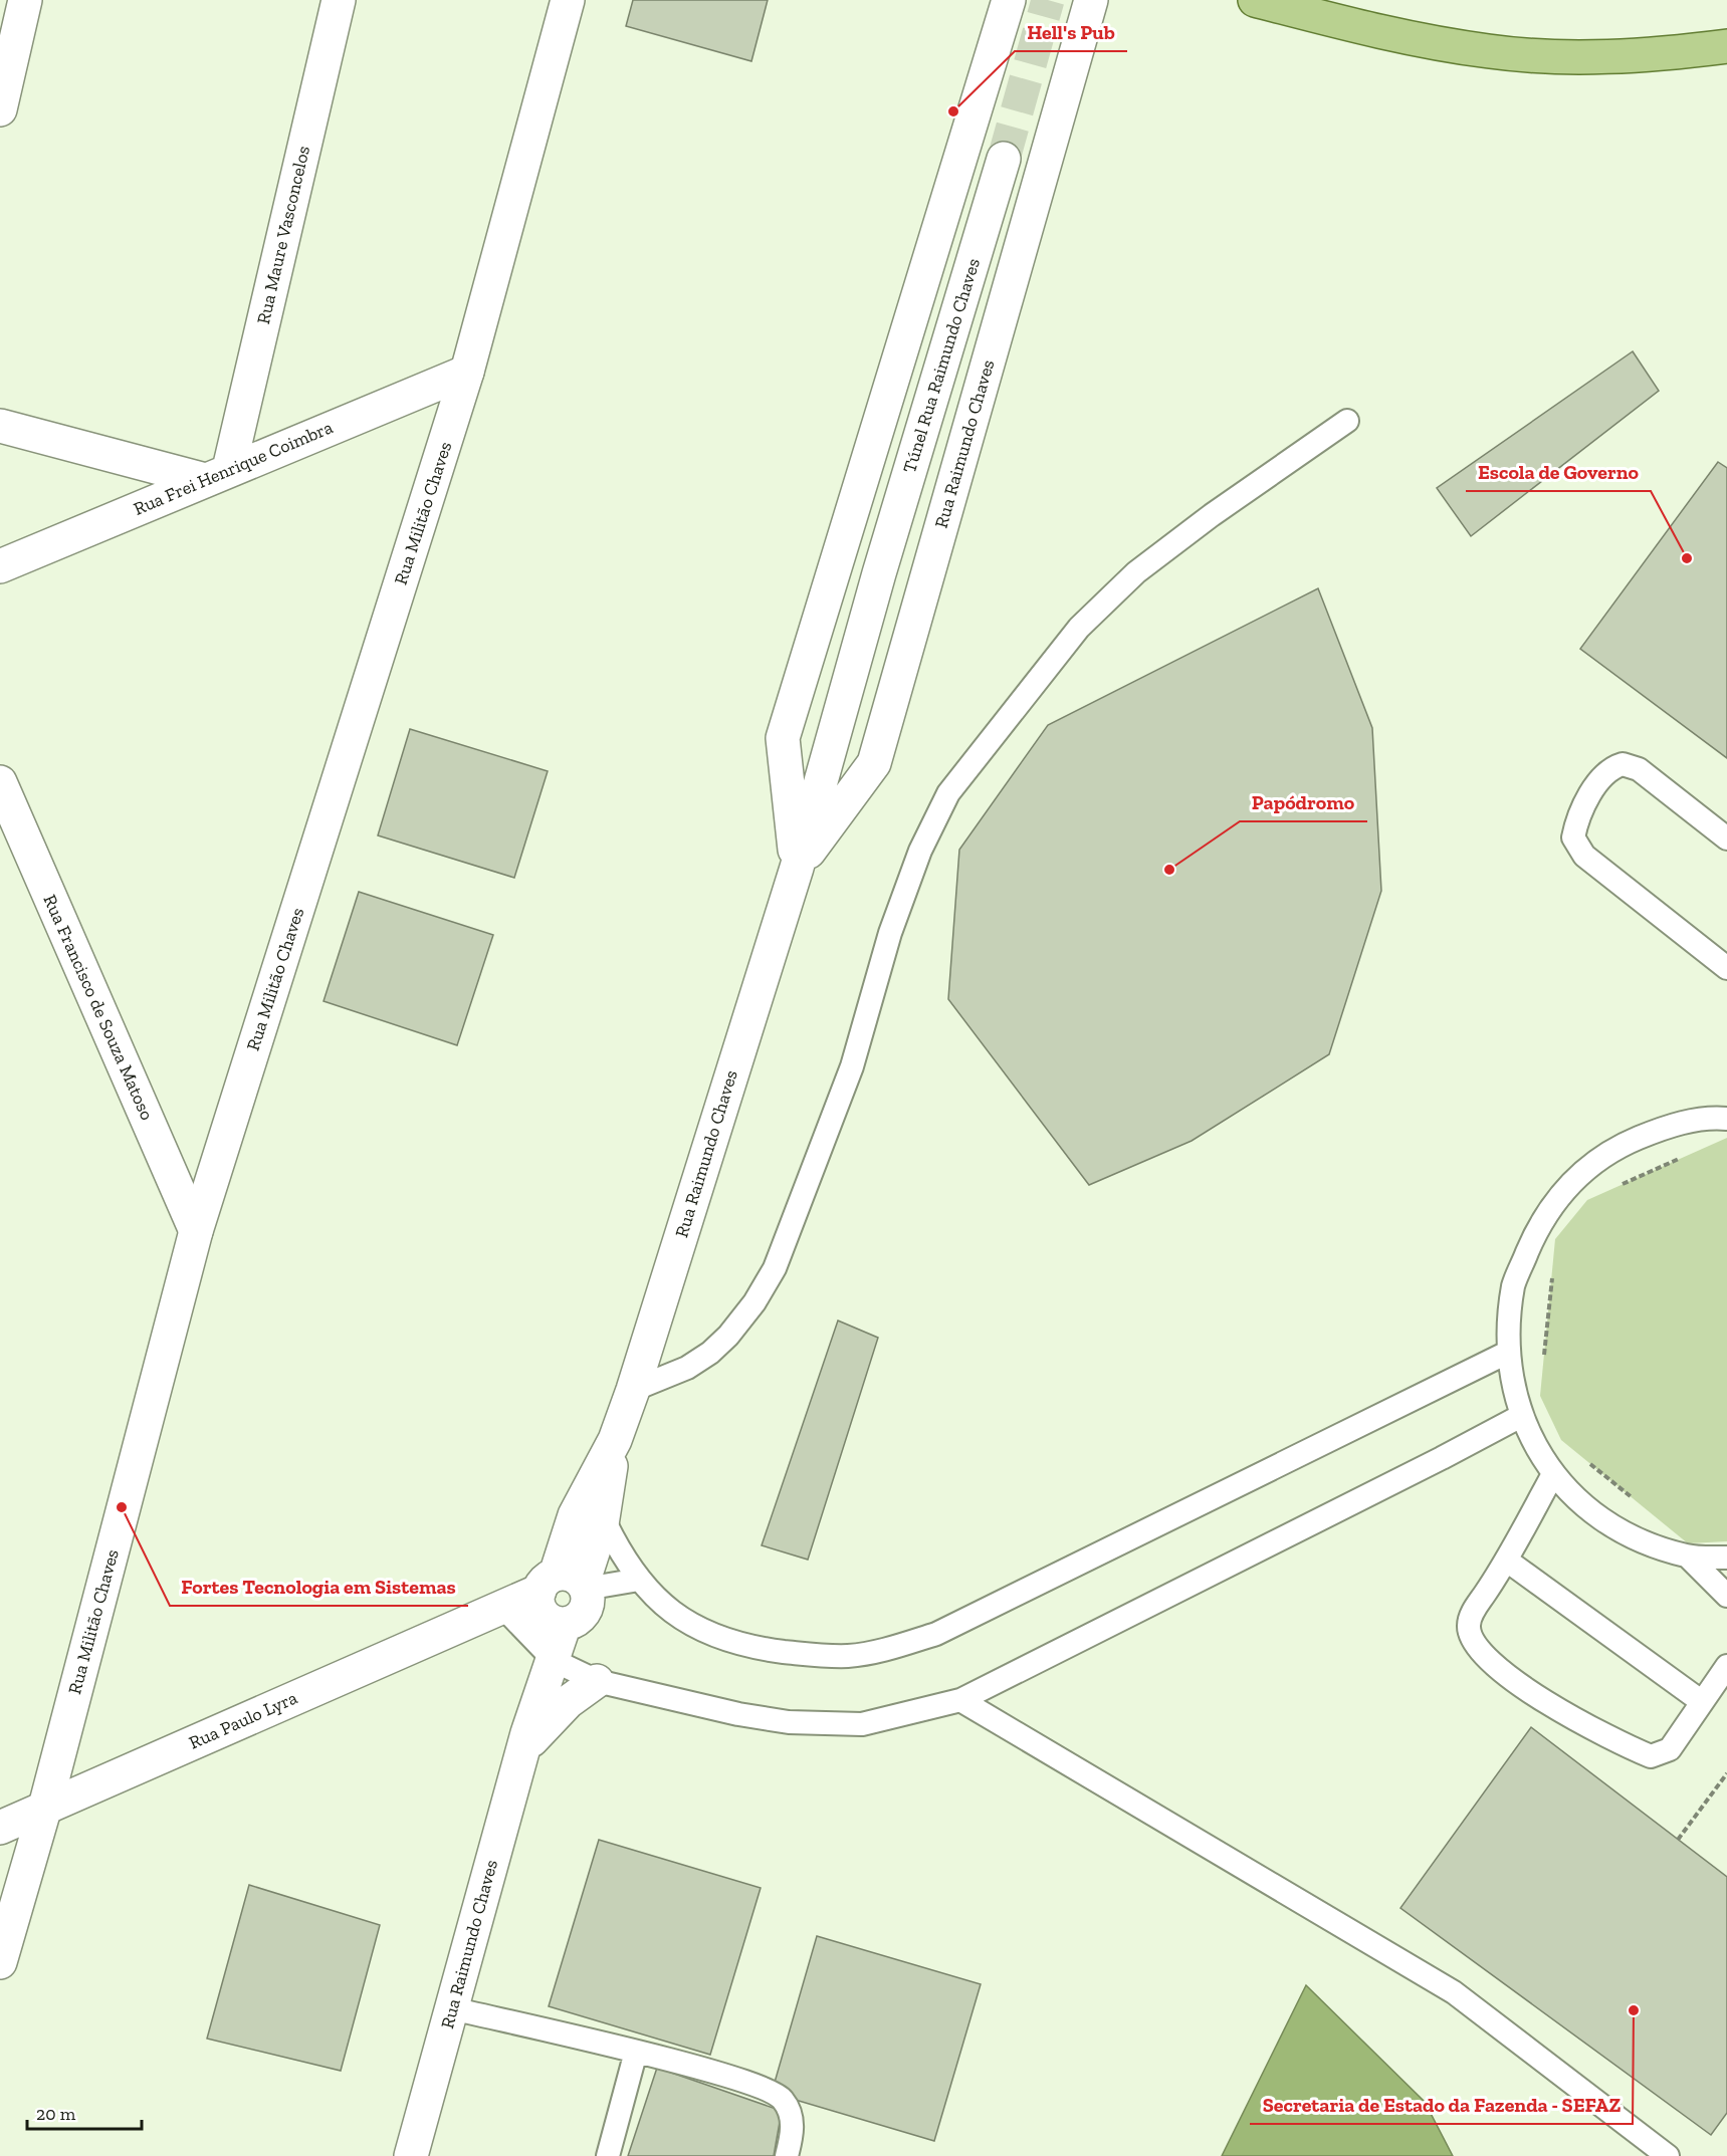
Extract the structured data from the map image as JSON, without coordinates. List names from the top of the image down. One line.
{"streets":{"street":["Rua Maure Vasconcelos","Túnel Rua Raimundo Chaves","Rua Raimundo Chaves","Rua Frei Henrique Coimbra","Rua Militão Chaves","Rua Francisco de Souza Matoso","Rua Paulo Lyra"]},"crossings":[["Rua Maure Vasconcelos","Rua Frei Henrique Coimbra"],["Túnel Rua Raimundo Chaves","Rua Raimundo Chaves"],["Rua Raimundo Chaves","Rua Paulo Lyra"],["Rua Frei Henrique Coimbra","Rua Militão Chaves"],["Rua Militão Chaves","Rua Francisco de Souza Matoso"],["Rua Militão Chaves","Rua Paulo Lyra"]],"places":["Hell's Pub","Escola de Governo","Papódromo","Fortes Tecnologia em Sistemas","Secretaria de Estado da Fazenda - SEFAZ"],"scale_bar":"20 m"}
